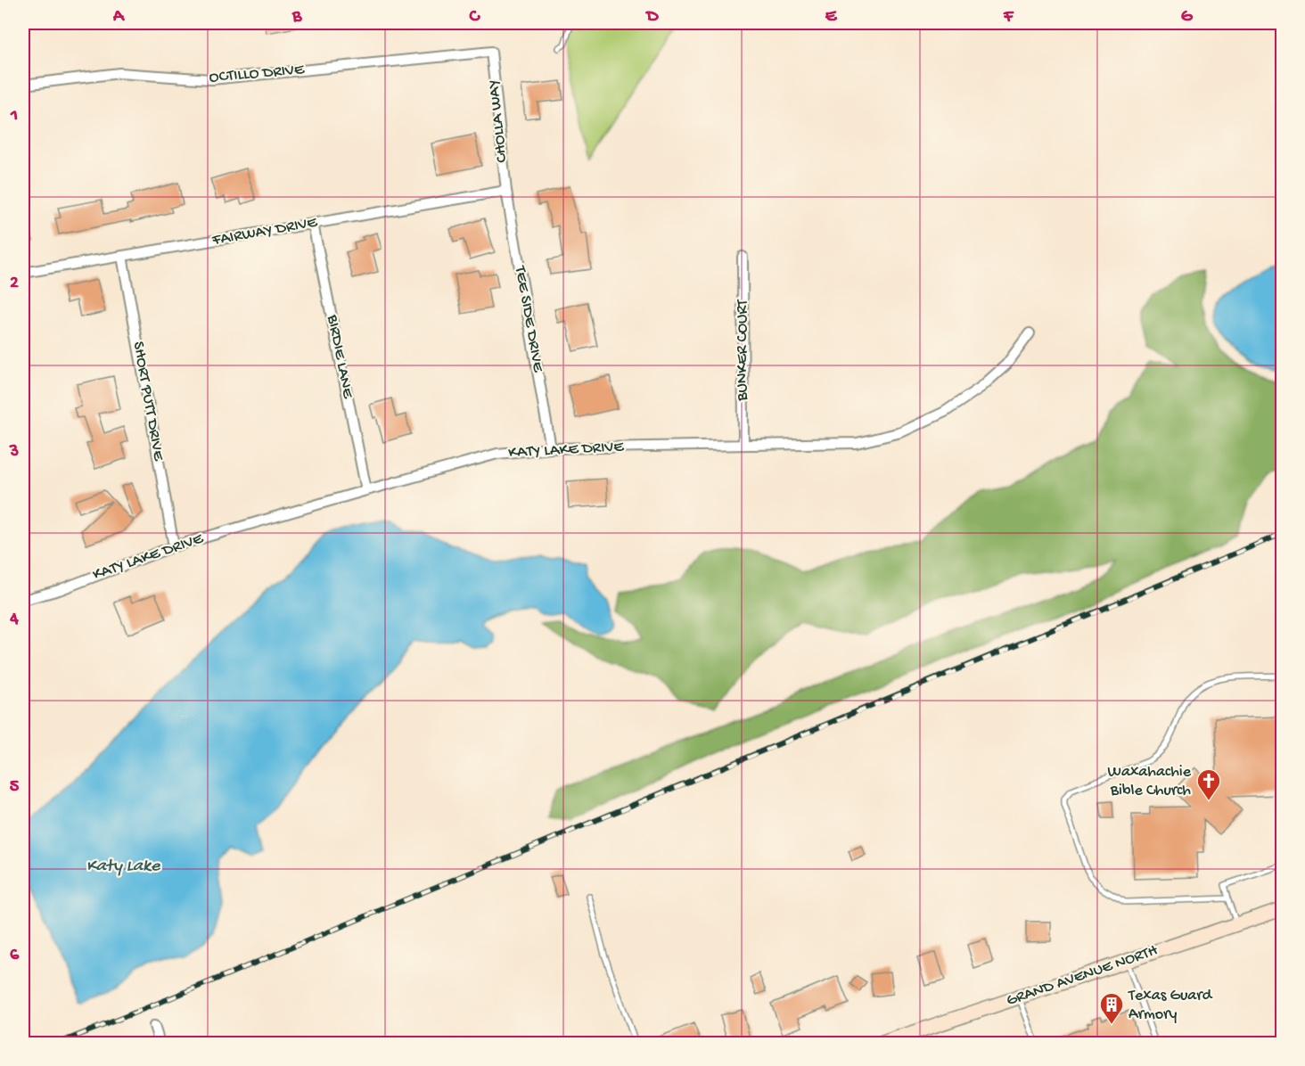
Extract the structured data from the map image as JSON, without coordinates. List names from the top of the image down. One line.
{"streets":{"main road":["GRAND AVENUE NORTH"],"street":["OCTILLO DRIVE","CHOLLA WAY","FAIRWAY DRIVE","TEE SIDE DRIVE","BUNKER COURT","BIRDIE LANE","SHORT PUTT DRIVE","KATY LAKE DRIVE"]},"crossings":[["OCTILLO DRIVE","CHOLLA WAY"],["CHOLLA WAY","FAIRWAY DRIVE"],["CHOLLA WAY","TEE SIDE DRIVE"],["FAIRWAY DRIVE","TEE SIDE DRIVE"],["FAIRWAY DRIVE","BIRDIE LANE"],["FAIRWAY DRIVE","SHORT PUTT DRIVE"],["TEE SIDE DRIVE","KATY LAKE DRIVE"],["BUNKER COURT","KATY LAKE DRIVE"],["BIRDIE LANE","KATY LAKE DRIVE"],["SHORT PUTT DRIVE","KATY LAKE DRIVE"]],"water":["Katy Lake"],"places":{"church":["Waxahachie Bible Church"],"building":["Texas Guard Armory"]},"grid":{"columns":["A","B","C","D","E","F","G"],"rows":["1","2","3","4","5","6"]}}
